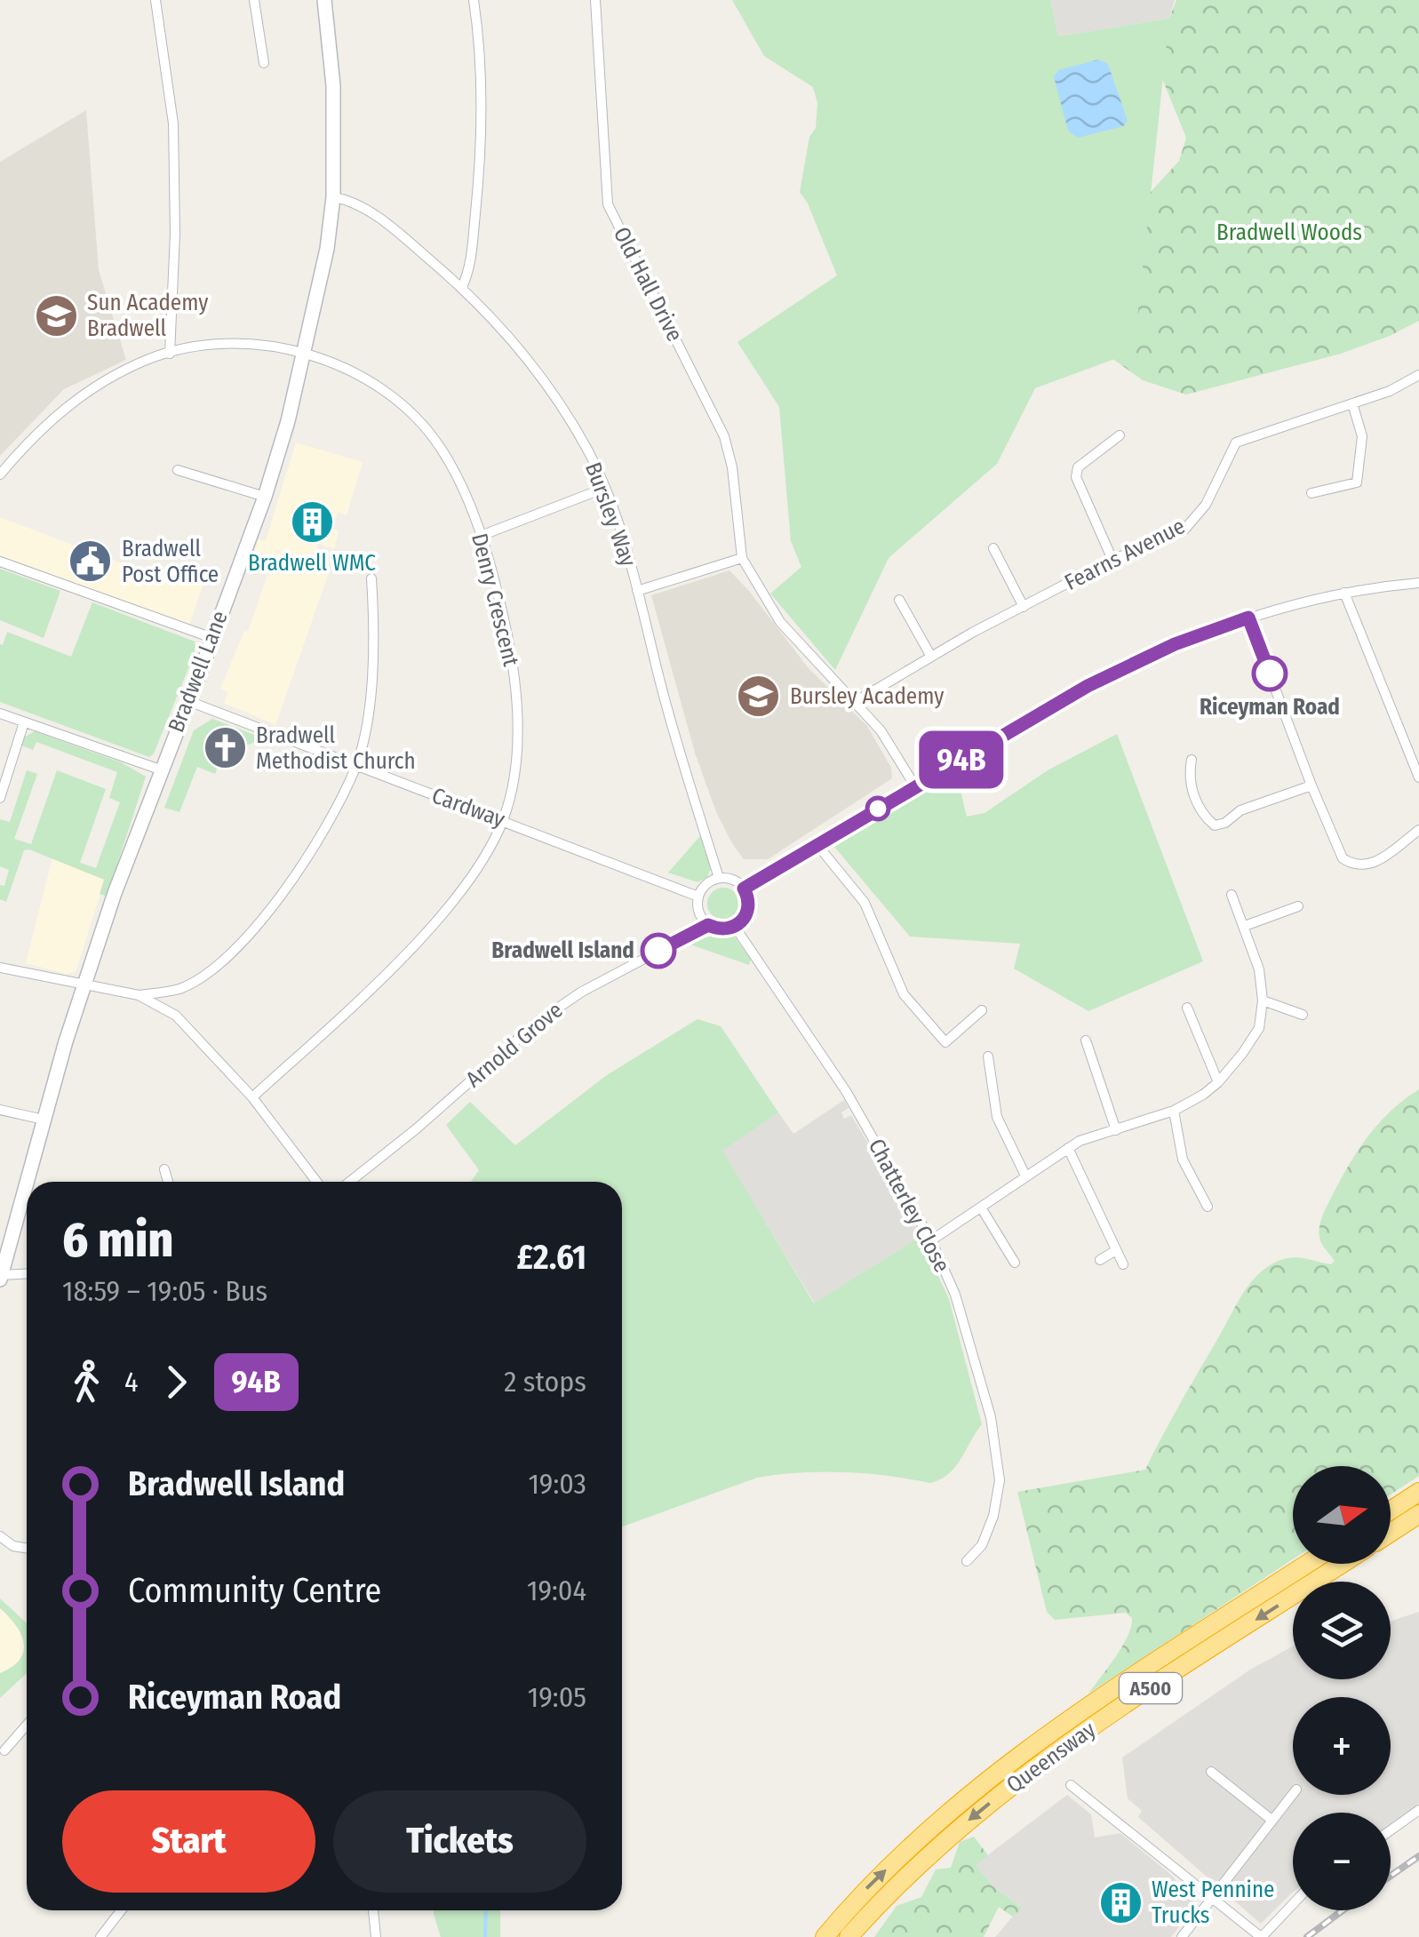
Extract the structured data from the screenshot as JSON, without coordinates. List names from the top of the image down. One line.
{"streets":{"highway":["A500","Queensway"],"street":["Old Hall Drive","Bursley Way","Fearns Avenue","Denry Crescent","Bradwell Lane","Cardway","Arnold Grove","Chatterley Close"]},"crossings":[["Bursley Way","Bradwell Lane"],["Bursley Way","Cardway"],["Bursley Way","Arnold Grove"],["Bursley Way","Chatterley Close"],["Denry Crescent","Bradwell Lane"],["Denry Crescent","Cardway"],["Bradwell Lane","Cardway"],["Cardway","Arnold Grove"],["Cardway","Chatterley Close"],["Arnold Grove","Chatterley Close"]],"parks":["Bradwell Woods"],"places":{"school or university":["Sun Academy Bradwell","Bursley Academy"],"building":["Bradwell WMC","West Pennine Trucks"],"public building":["Bradwell Post Office"],"other":["Riceyman Road","Bradwell Island"],"church":["Bradwell Methodist Church"]},"lines":["bus line 94B"],"north":"right","page":{"on_map":"94B","heading":["6 min","18:59 – 19:05 · Bus","£2.61"],"legs":["4","94B","2 stops"],"list":[{"name":"Bradwell Island","value":"19:03"},{"name":"Community Centre","value":"19:04"},{"name":"Riceyman Road","value":"19:05"}],"map_buttons":["+","−"],"buttons":["Start","Tickets"]}}
